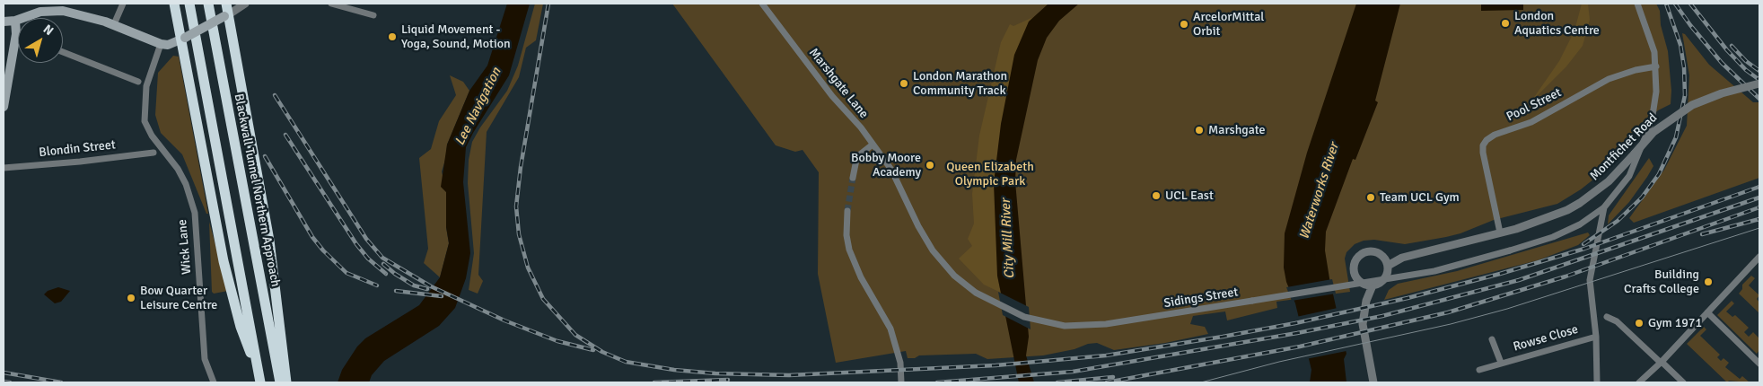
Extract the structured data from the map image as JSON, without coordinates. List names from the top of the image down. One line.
{"streets":{"highway":["Blackwall Tunnel Northern Approach"],"street":["Marshgate Lane","Pool Street","Montfichet Road","Blondin Street","Wick Lane","Sidings Street","Rowse Close"]},"crossings":[["Marshgate Lane","Sidings Street"],["Pool Street","Montfichet Road"]],"water":["Lee Navigation","Waterworks River","City Mill River"],"parks":["Queen Elizabeth Olympic Park"],"places":["London Aquatics Centre","ArcelorMittal Orbit","Liquid Movement - Yoga, Sound, Motion","London Marathon Community Track","Marshgate","Bobby Moore Academy","UCL East","Team UCL Gym","Building Crafts College","Bow Quarter Leisure Centre","Gym 1971"],"north":"top right"}
